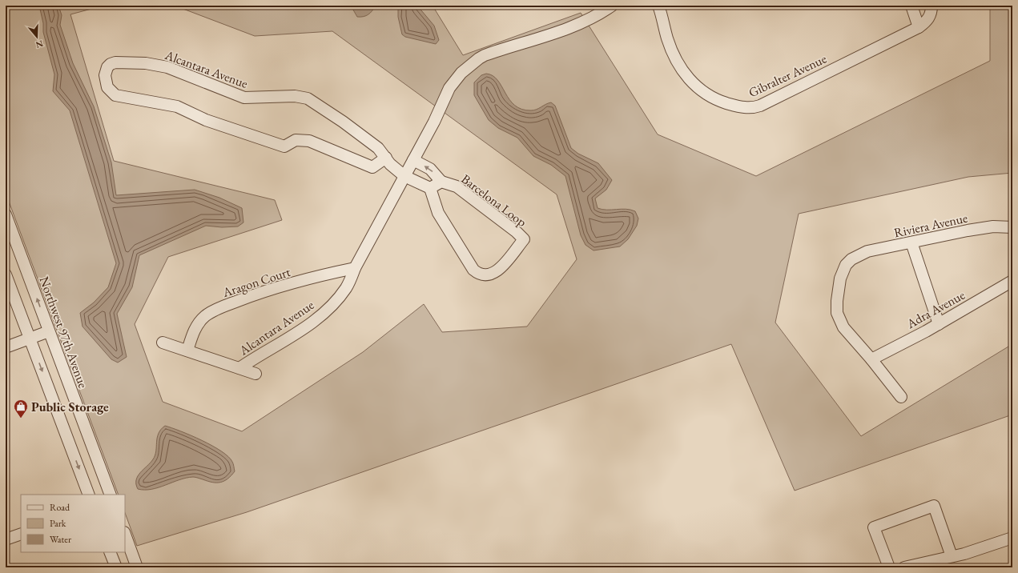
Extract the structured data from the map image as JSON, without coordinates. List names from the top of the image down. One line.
{"streets":{"street":["Alcantara Avenue","Gibralter Avenue","Barcelona Loop","Riviera Avenue","Aragon Court","Adra Avenue","Northwest 97th Avenue"]},"crossings":[["Alcantara Avenue","Barcelona Loop"],["Alcantara Avenue","Aragon Court"],["Riviera Avenue","Adra Avenue"]],"places":{"shop":["Public Storage"]},"legend":["Road","Park","Water"],"north":"bottom"}
